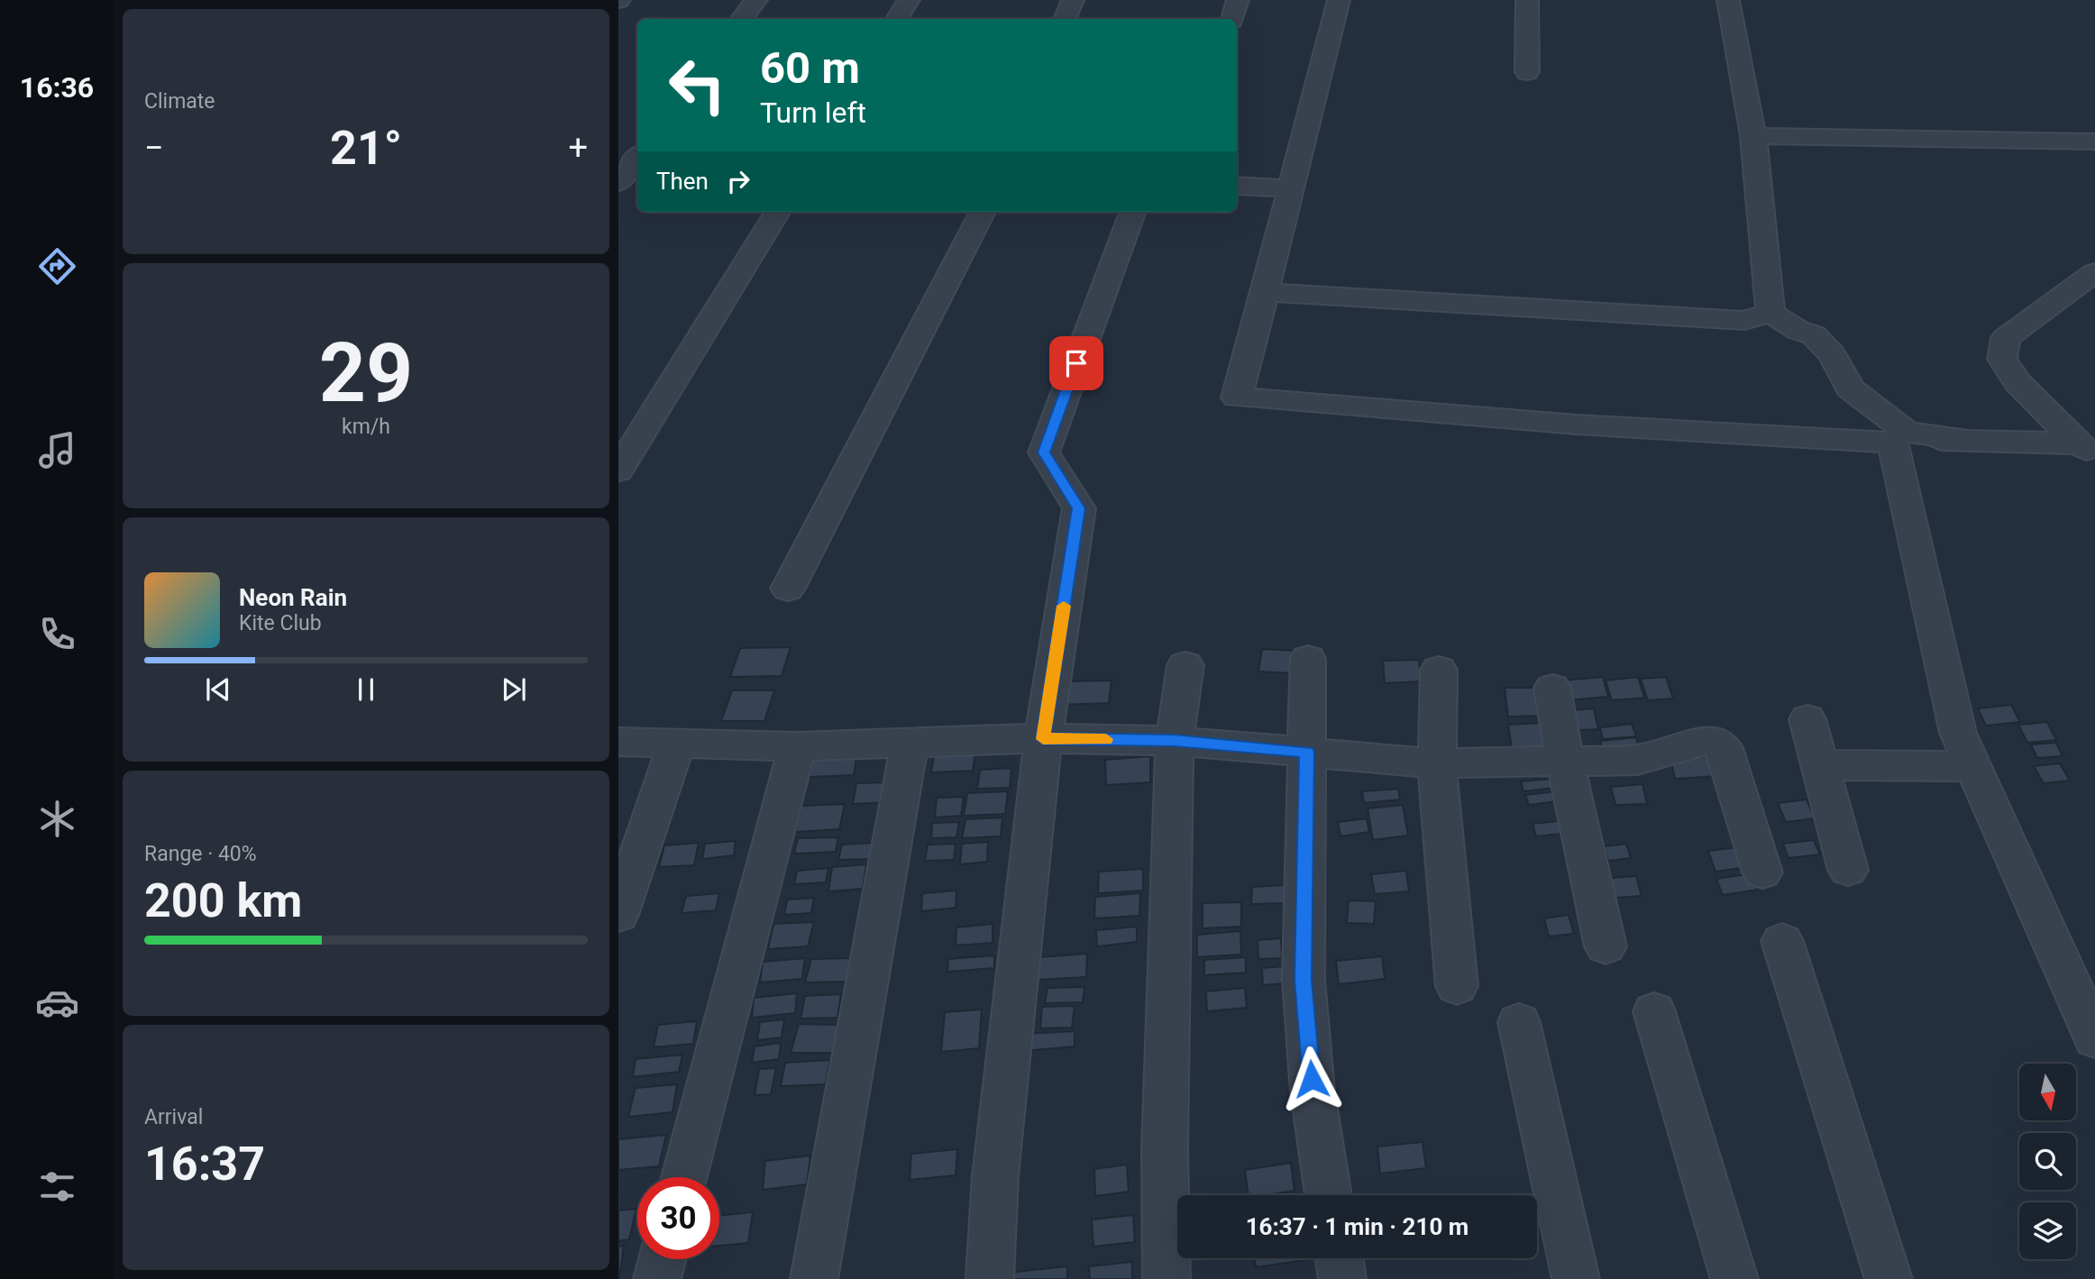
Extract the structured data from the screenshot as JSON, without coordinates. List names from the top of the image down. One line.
{"north":"bottom","page":{"tabs":"16:36","tile":["Climate",["29","km/h"],["Range · 40%","200 km"],["Arrival","16:37"]],"turn":["60 m","Turn left"],"heat":["−","21°","+"],"then":"Then","song":["Neon Rain","Kite Club"],"limit":"30","trip":"16:37 · 1 min · 210 m"}}
